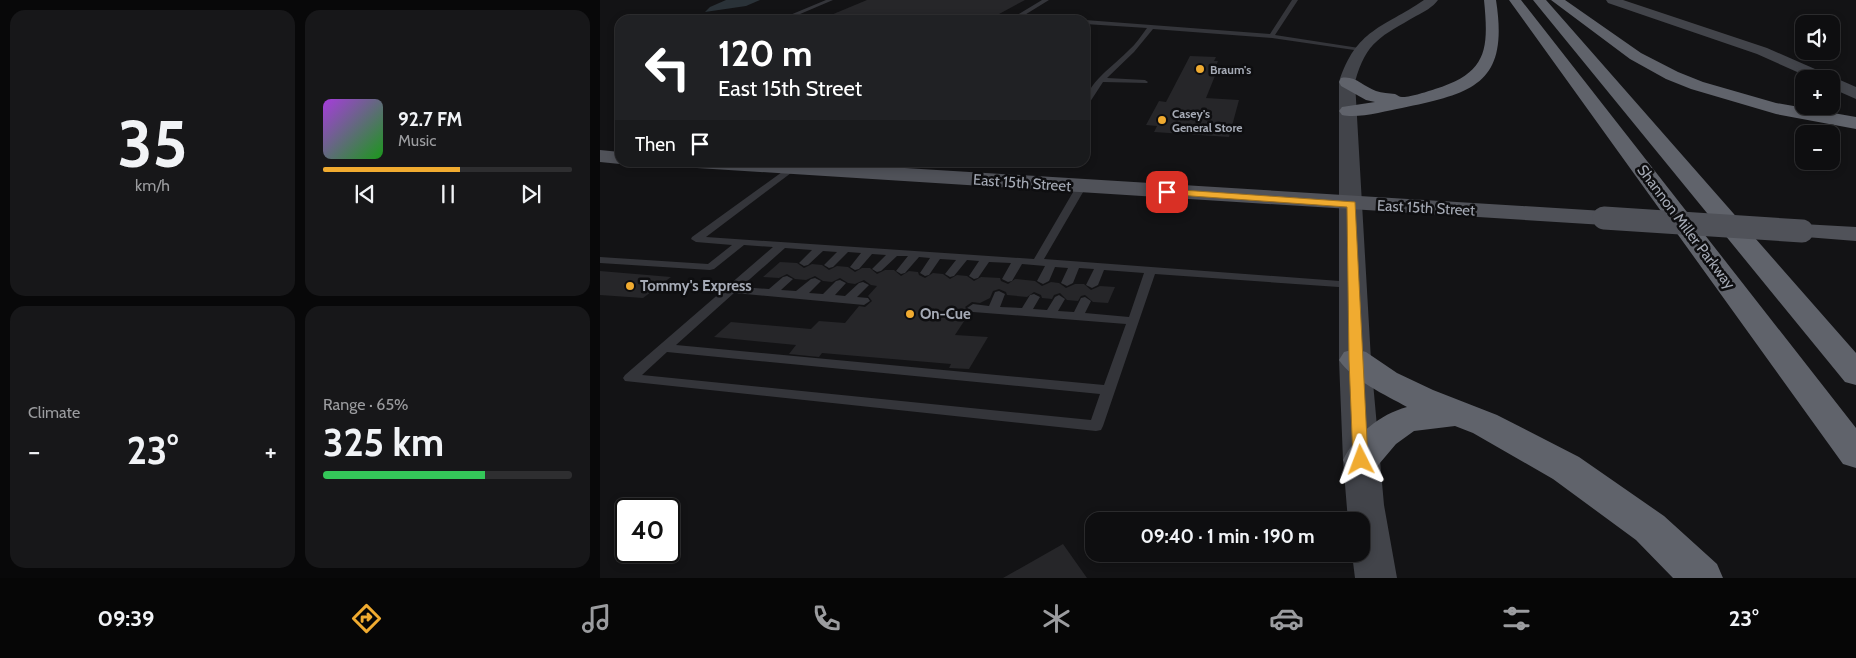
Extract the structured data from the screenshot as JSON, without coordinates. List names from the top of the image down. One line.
{"streets":{"highway":["Shannon Miller Parkway"],"main road":["East 15th Street"]},"places":["Braum's","Casey's General Store","Tommy's Express","On-Cue"],"page":{"tile":[["35","km/h"],"Climate",["Range · 65%","325 km"]],"map_buttons":["+","−"],"turn":["120 m","East 15th Street"],"song":["92.7 FM","Music"],"then":"Then","heat":["−","23°","+"],"limit":"40","trip":"09:40 · 1 min · 190 m","tabs":["09:39","23°"]}}
